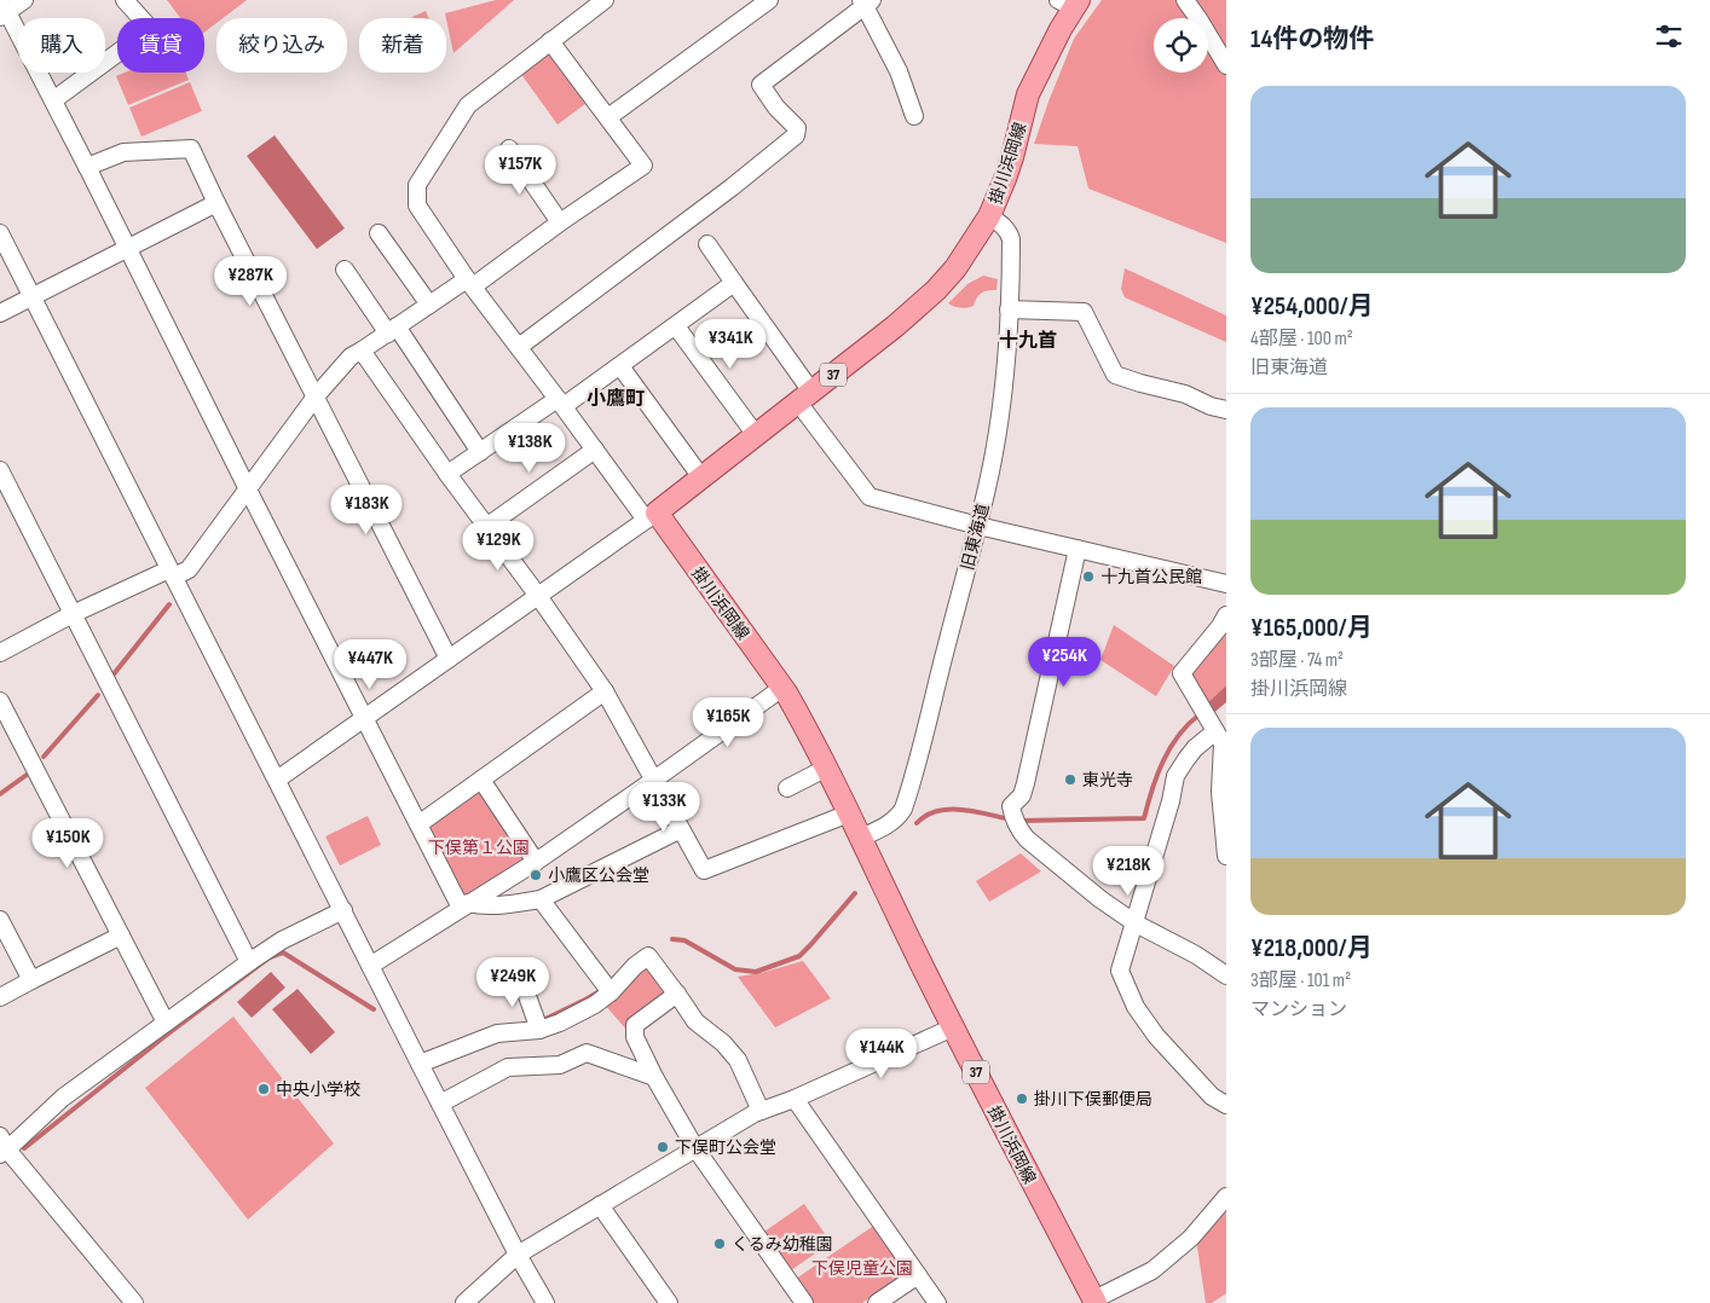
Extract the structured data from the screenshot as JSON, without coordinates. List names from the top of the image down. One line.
{"streets":{"main road":["掛川浜岡線","37"],"street":["旧東海道"]},"crossings":[["掛川浜岡線","旧東海道"]],"districts":["十九首","小鷹町"],"parks":["下俣第１公園","下俣児童公園"],"places":["十九首公民館","東光寺","小鷹区公会堂","中央小学校","掛川下俣郵便局","下俣町公会堂","くるみ幼稚園"],"page":{"heading":"14件の物件","chip":["購入","賃貸","絞り込み","新着"],"list":[{"name":"¥254,000/月","note":"4部屋 · 100 m² · 旧東海道"},{"name":"¥165,000/月","note":"3部屋 · 74 m² · 掛川浜岡線"},{"name":"¥218,000/月","note":"3部屋 · 101 m² · マンション"}],"price":["¥157K","¥287K","¥341K","¥138K","¥183K","¥129K","¥254K","¥447K","¥165K","¥133K","¥150K","¥218K","¥249K","¥144K"]}}
